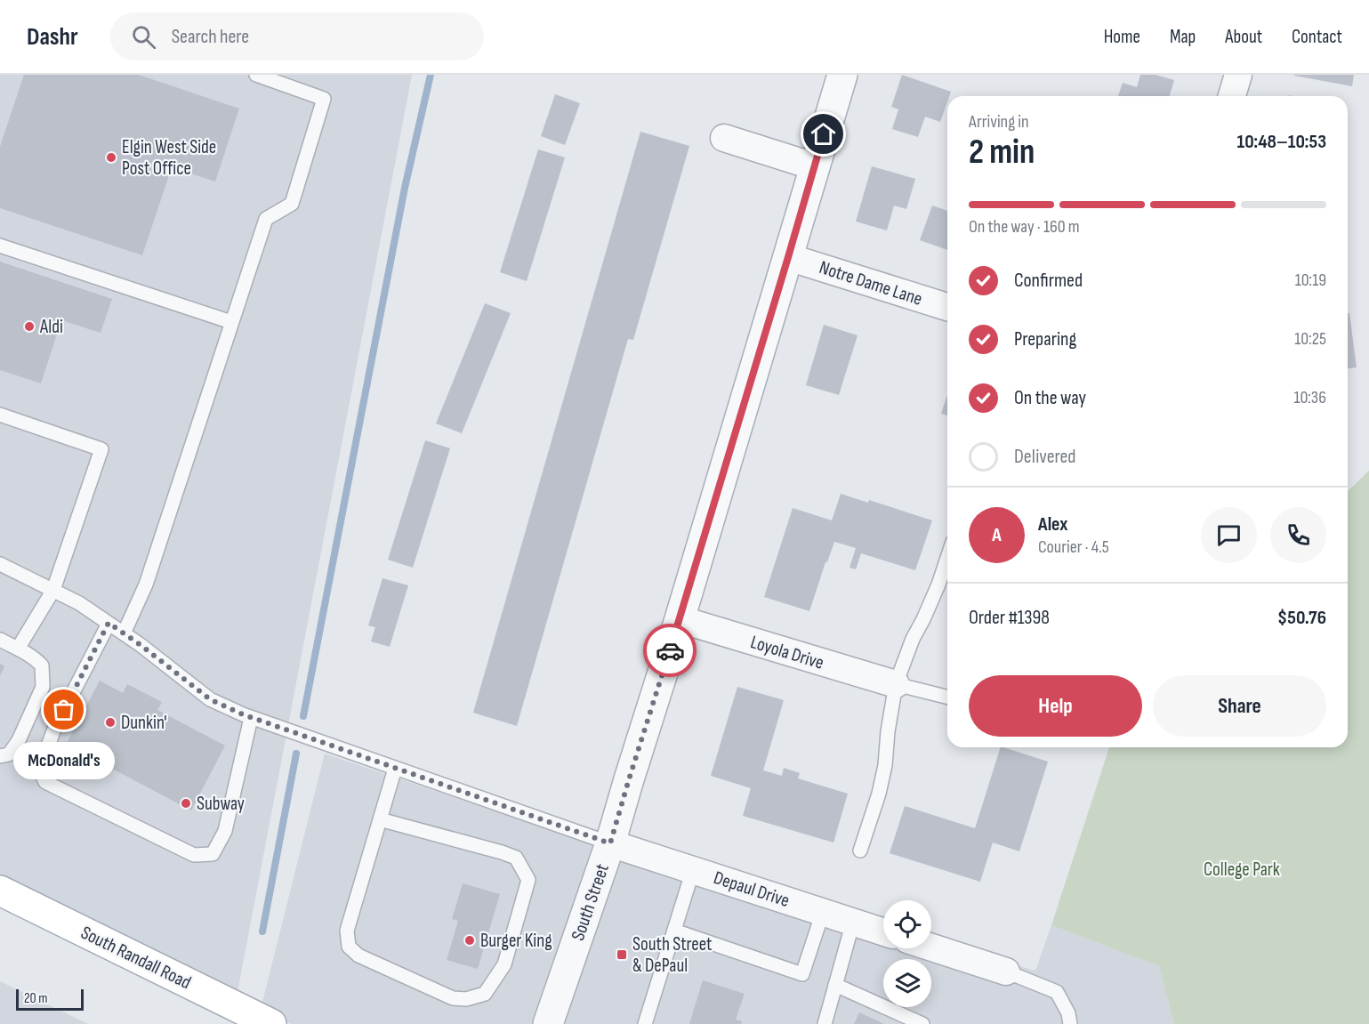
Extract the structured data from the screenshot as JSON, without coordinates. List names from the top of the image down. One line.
{"streets":{"main road":["South Randall Road"],"street":["Notre Dame Lane","Loyola Drive","Depaul Drive","South Street"]},"crossings":[["Notre Dame Lane","South Street"],["Loyola Drive","South Street"],["Depaul Drive","South Street"]],"parks":["College Park"],"places":{"other":["Elgin West Side Post Office","Aldi","McDonald's","Dunkin'","Subway","Burger King"],"transit":["South Street & DePaul"]},"scale_bar":"20 m","page":{"header":"Dashr","search":"Search here","nav":["Home","Map","About","Contact"],"heading":["2 min","Arriving in","10:48–10:53"],"panel":["Alex","Courier · 4.5","Order #1398","$50.76"],"bar":"On the way · 160 m","list":[["Confirmed","10:19"],["Preparing","10:25"],["On the way","10:36"],"Delivered"],"round":"A","buttons":["Help","Share"],"bubble":"McDonald's","scale":"20 m"}}
